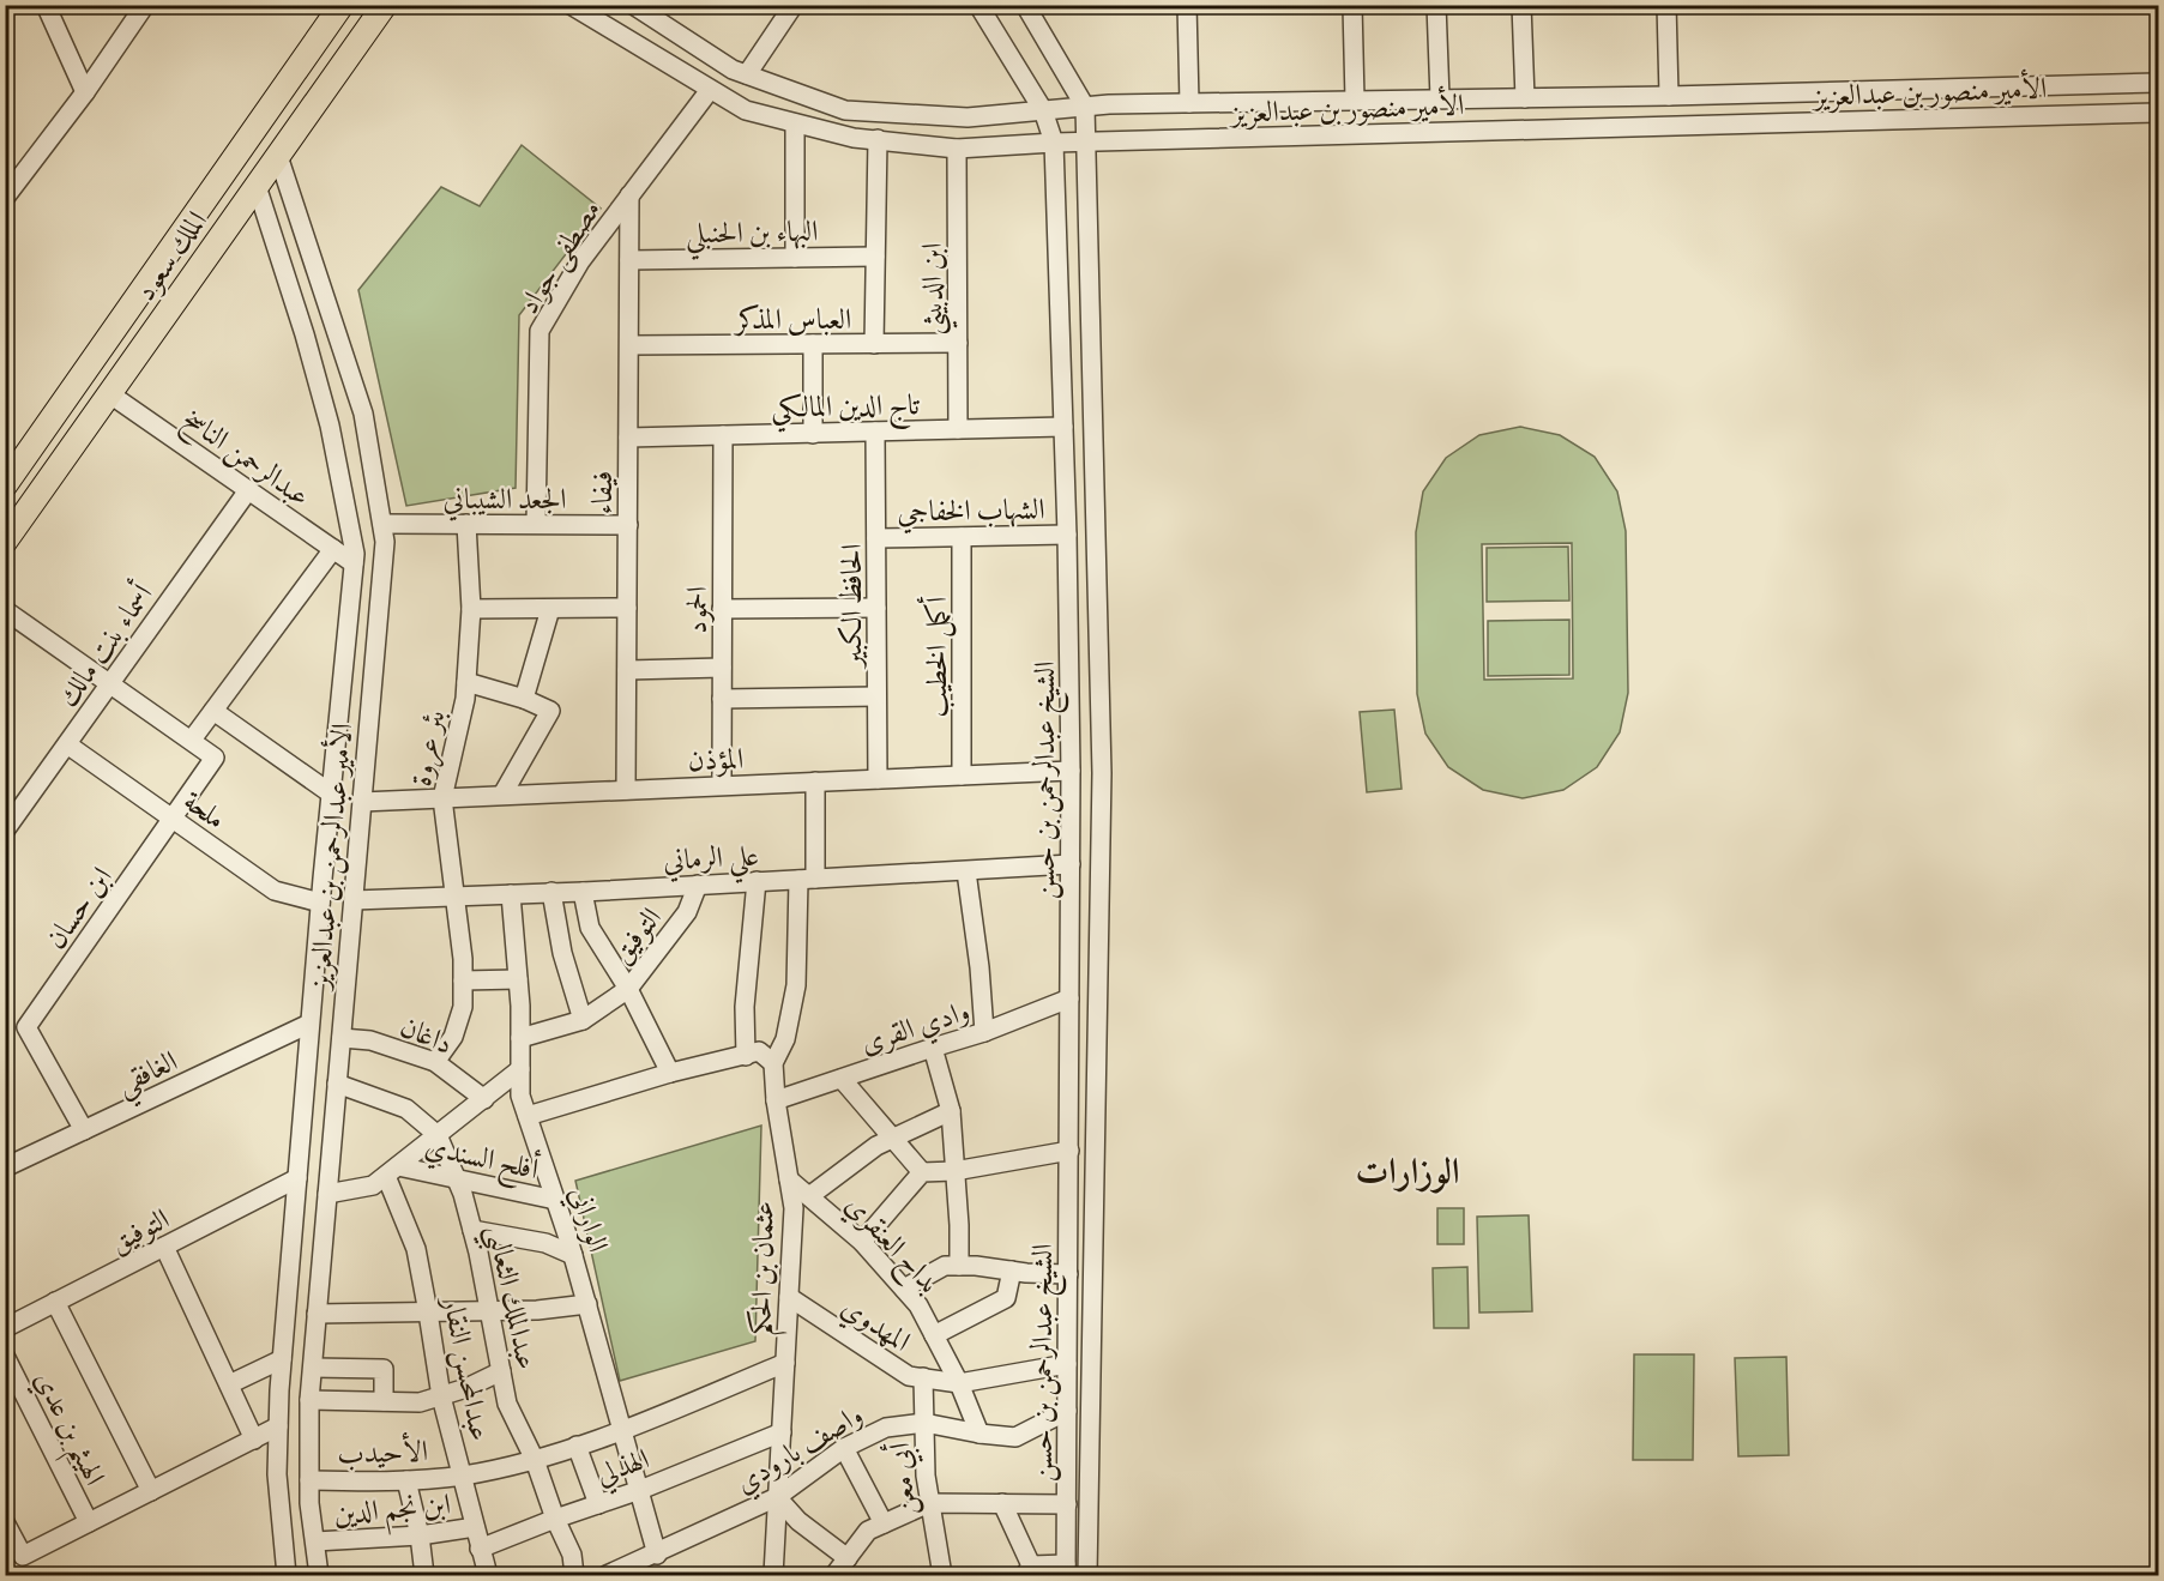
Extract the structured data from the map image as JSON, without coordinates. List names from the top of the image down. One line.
{"streets":{"main road":["الملك سعود"],"street":["الأمير منصور بن عبدالعزيز","البهاء بن الحنبلي","مصطفى جواد","ابن الدبيثي","العباس المذكر","تاج الدين المالكي","عبدالرحمن الناسخ","فيفاء","الجعد الشيباني","الشهاب الخفاجي","الحافظ الكبير","الحمود","أسماء بنت مالك","أكمل الخطيب","بئر عروة","المؤذن","الشيخ عبدالرحمن بن حسن","ملحة","الأمير عبدالرحمن بن عبدالعزيز","علي الرماني","ابن حسان","التوفيق","وادي القرى","داغان","الغافقي","أفلح السندي","الواراني","بداح العنقري","عثمان بن الحكم","عبدالملك الثعالبي","المهدوي","عبدالمحسن النقار","الهيثم بن عدي","واصف بارودي","الأحيدب","الهذلي","أبي معن","ابن نجم الدين"]},"crossings":[["الأمير منصور بن عبدالعزيز","مصطفى جواد"],["الأمير منصور بن عبدالعزيز","ابن الدبيثي"],["الأمير منصور بن عبدالعزيز","الشيخ عبدالرحمن بن حسن"],["البهاء بن الحنبلي","فيفاء"],["الملك سعود","عبدالرحمن الناسخ"],["الملك سعود","الأمير عبدالرحمن بن عبدالعزيز"],["مصطفى جواد","فيفاء"],["مصطفى جواد","الجعد الشيباني"],["ابن الدبيثي","العباس المذكر"],["ابن الدبيثي","تاج الدين المالكي"],["العباس المذكر","فيفاء"],["تاج الدين المالكي","فيفاء"],["تاج الدين المالكي","الحافظ الكبير"],["تاج الدين المالكي","الحمود"],["تاج الدين المالكي","الشيخ عبدالرحمن بن حسن"],["عبدالرحمن الناسخ","أسماء بنت مالك"],["عبدالرحمن الناسخ","الأمير عبدالرحمن بن عبدالعزيز"],["فيفاء","الجعد الشيباني"],["فيفاء","المؤذن"],["الجعد الشيباني","بئر عروة"],["الجعد الشيباني","الأمير عبدالرحمن بن عبدالعزيز"],["الشهاب الخفاجي","الحافظ الكبير"],["الشهاب الخفاجي","أكمل الخطيب"],["الشهاب الخفاجي","الشيخ عبدالرحمن بن حسن"],["الحافظ الكبير","المؤذن"],["الحمود","المؤذن"],["أسماء بنت مالك","ملحة"],["أكمل الخطيب","المؤذن"],["بئر عروة","المؤذن"],["بئر عروة","علي الرماني"],["بئر عروة","داغان"],["المؤذن","الشيخ عبدالرحمن بن حسن"],["المؤذن","الأمير عبدالرحمن بن عبدالعزيز"],["المؤذن","عثمان بن الحكم"],["الشيخ عبدالرحمن بن حسن","علي الرماني"],["الشيخ عبدالرحمن بن حسن","وادي القرى"],["الشيخ عبدالرحمن بن حسن","المهدوي"],["الشيخ عبدالرحمن بن حسن","واصف بارودي"],["ملحة","الأمير عبدالرحمن بن عبدالعزيز"],["ملحة","ابن حسان"],["الأمير عبدالرحمن بن عبدالعزيز","علي الرماني"],["الأمير عبدالرحمن بن عبدالعزيز","التوفيق"],["الأمير عبدالرحمن بن عبدالعزيز","داغان"],["الأمير عبدالرحمن بن عبدالعزيز","الغافقي"],["الأمير عبدالرحمن بن عبدالعزيز","عبدالملك الثعالبي"],["الأمير عبدالرحمن بن عبدالعزيز","الأحيدب"],["الأمير عبدالرحمن بن عبدالعزيز","ابن نجم الدين"],["علي الرماني","التوفيق"],["علي الرماني","الواراني"],["علي الرماني","عثمان بن الحكم"],["ابن حسان","الغافقي"],["التوفيق","الواراني"],["وادي القرى","عثمان بن الحكم"],["أفلح السندي","الواراني"],["أفلح السندي","عبدالملك الثعالبي"],["أفلح السندي","عبدالمحسن النقار"],["الواراني","واصف بارودي"],["الواراني","الأحيدب"],["الواراني","الهذلي"],["بداح العنقري","عثمان بن الحكم"],["بداح العنقري","المهدوي"],["بداح العنقري","واصف بارودي"],["عثمان بن الحكم","المهدوي"],["عثمان بن الحكم","واصف بارودي"],["عثمان بن الحكم","الأحيدب"],["عثمان بن الحكم","الهذلي"],["عبدالملك الثعالبي","الأحيدب"],["عبدالملك الثعالبي","الهذلي"],["المهدوي","أبي معن"],["عبدالمحسن النقار","الأحيدب"],["عبدالمحسن النقار","الهذلي"],["عبدالمحسن النقار","ابن نجم الدين"],["واصف بارودي","أبي معن"]],"districts":["الوزارات"]}
